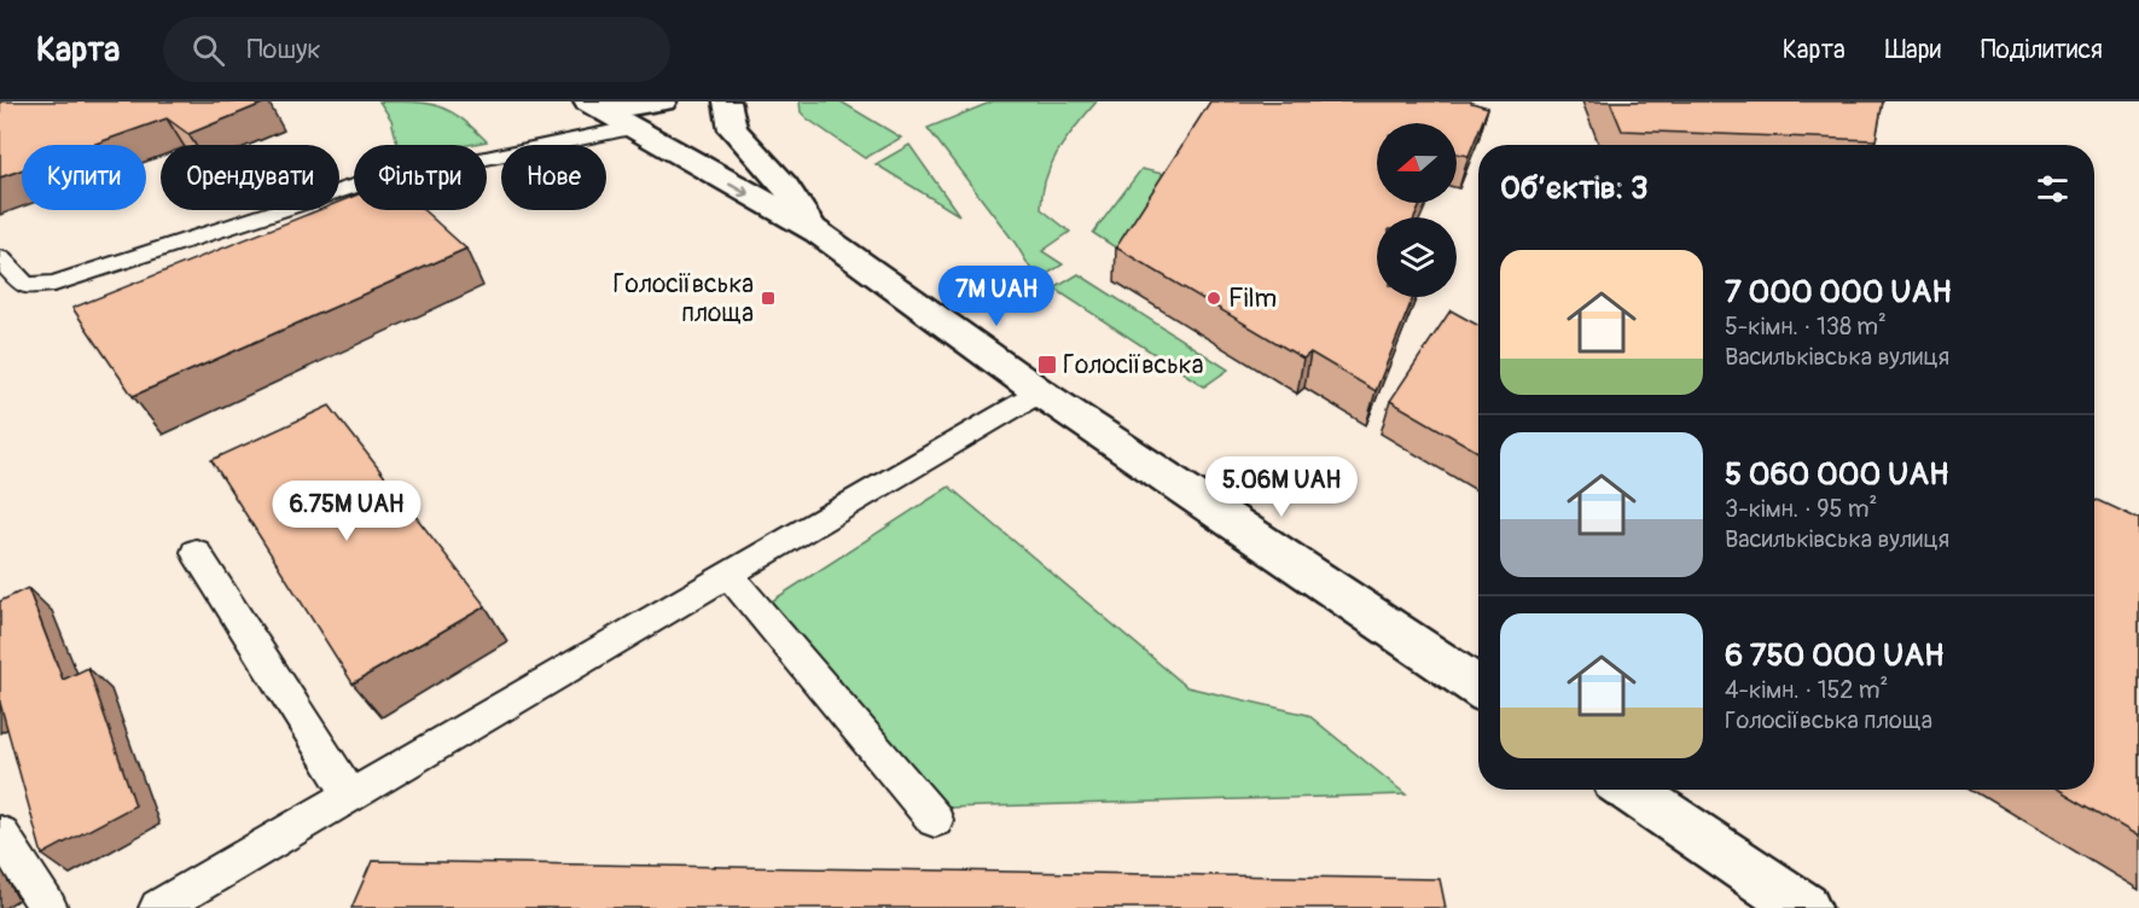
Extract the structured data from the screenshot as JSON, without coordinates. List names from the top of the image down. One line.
{"places":{"transit":["Голосіївська площа","Голосіївська"],"other":["Film"]},"north":"left","page":{"header":"Карта","search":"Пошук","nav":["Карта","Шари","Поділитися"],"chip":["Купити","Орендувати","Фільтри","Нове"],"heading":"Об’єктів: 3","list":[{"name":"7 000 000 UAH","note":"5-кімн. · 138 m² · Васильківська вулиця"},{"name":"5 060 000 UAH","note":"3-кімн. · 95 m² · Васильківська вулиця"},{"name":"6 750 000 UAH","note":"4-кімн. · 152 m² · Голосіївська площа"}],"price":["7M UAH","5.06M UAH","6.75M UAH"]}}
